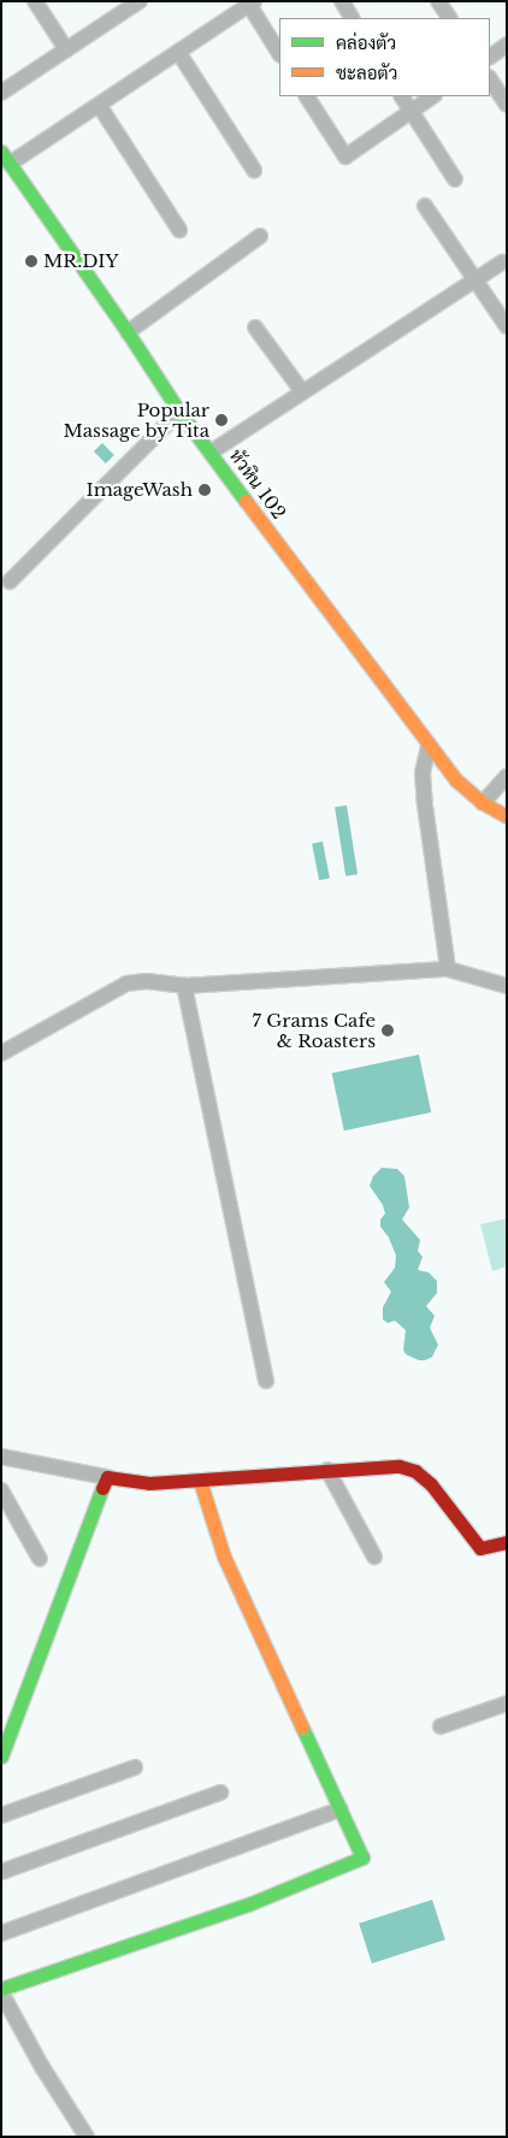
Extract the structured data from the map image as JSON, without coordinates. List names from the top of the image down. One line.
{"streets":{"street":["หัวหิน 102"]},"places":["MR.DIY","Popular Massage by Tita","ImageWash","7 Grams Cafe & Roasters"],"legend":["คล่องตัว","ชะลอตัว"]}
